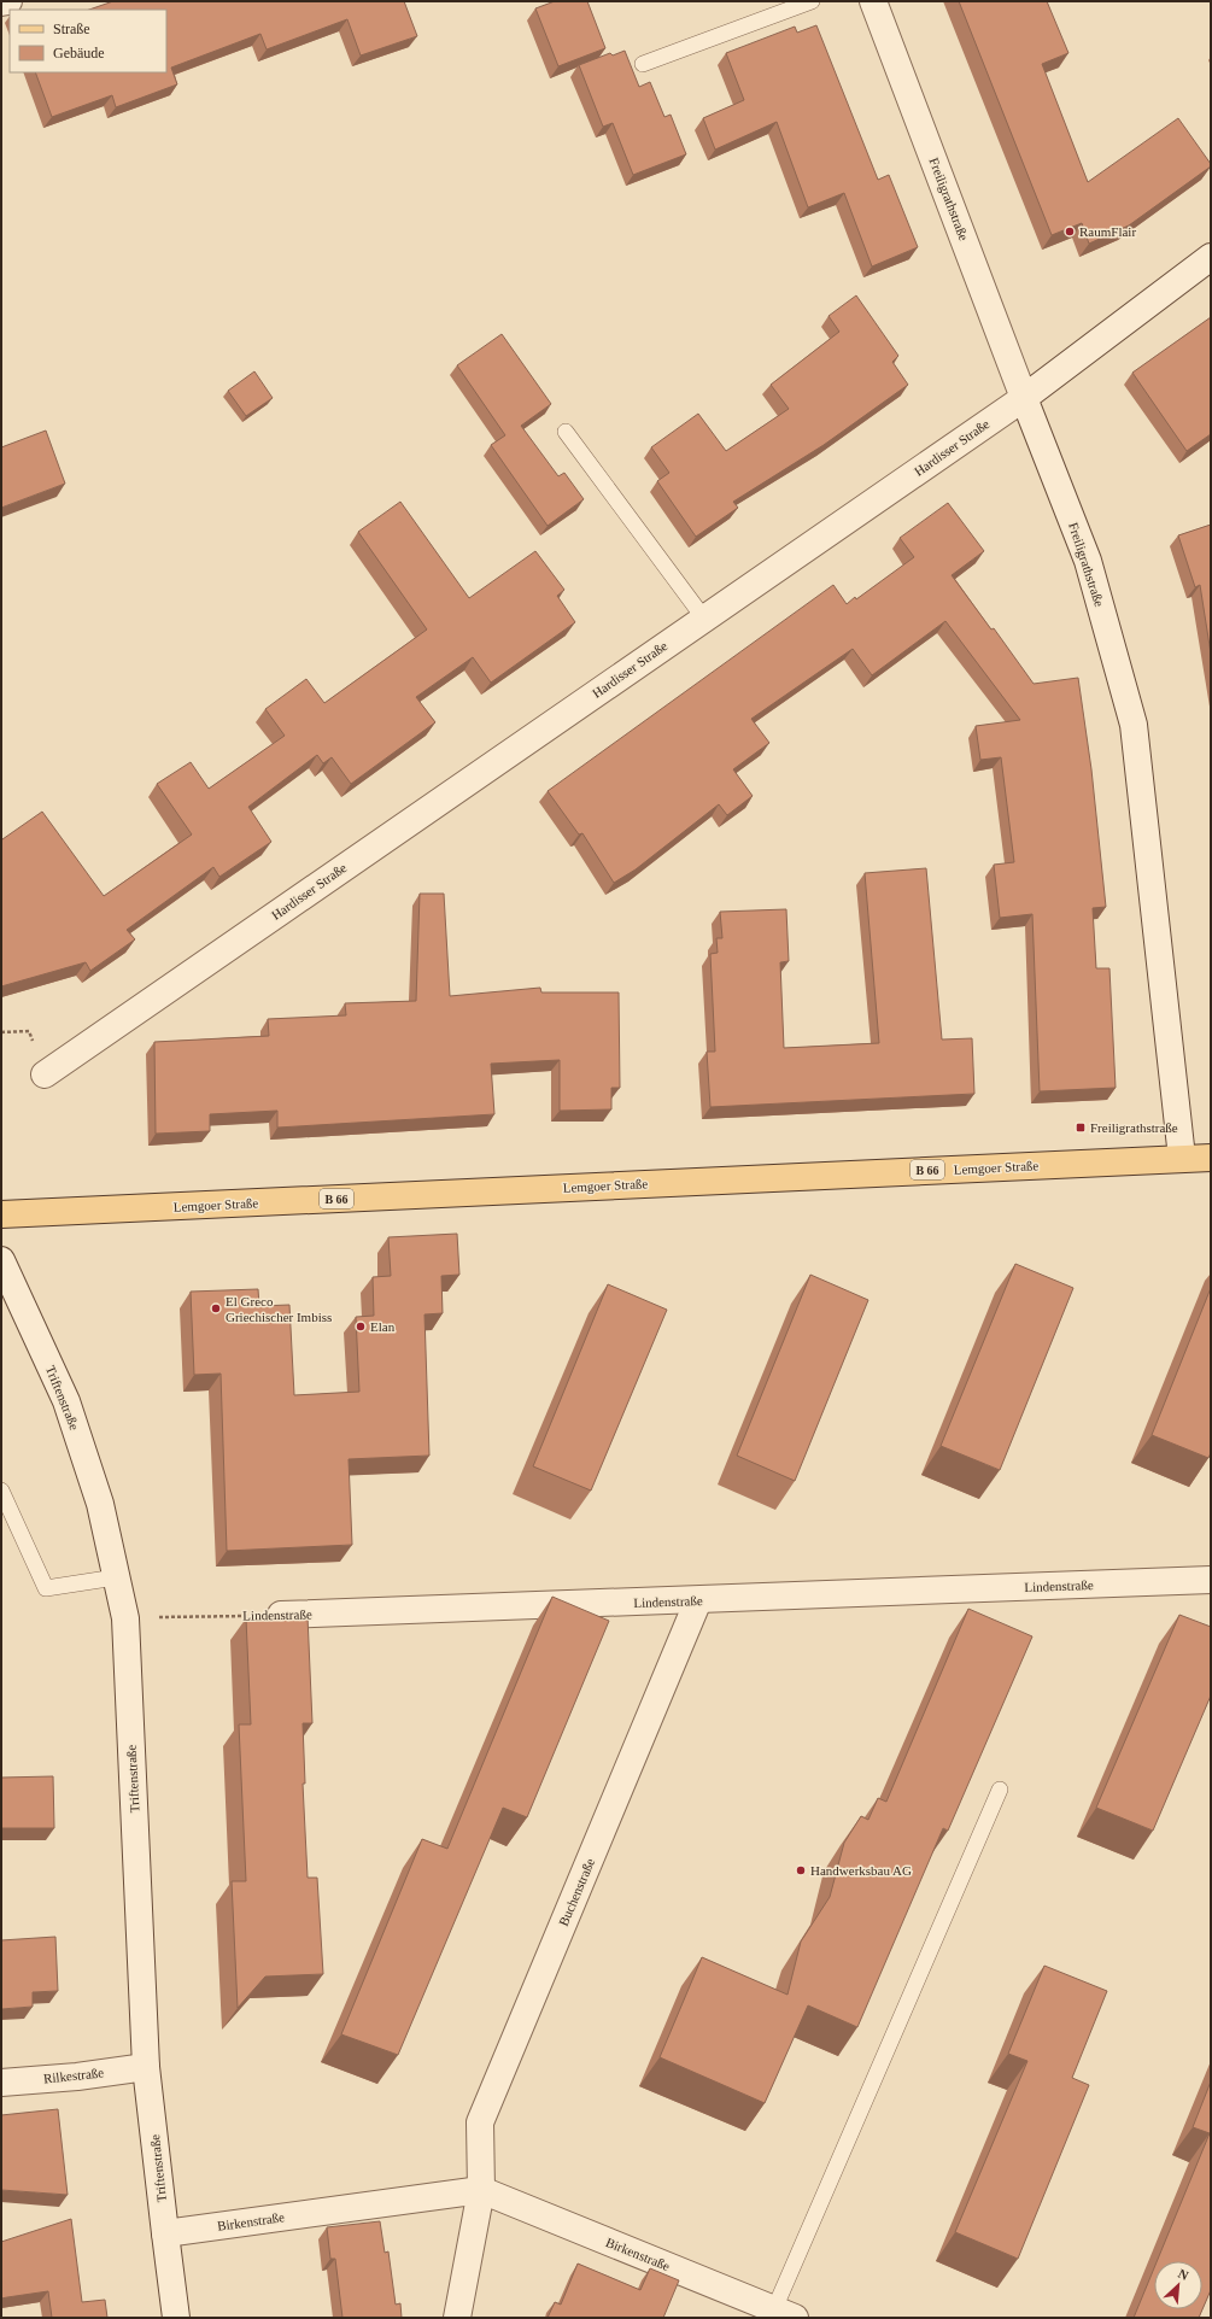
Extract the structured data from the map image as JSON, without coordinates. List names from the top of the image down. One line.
{"streets":{"main road":["Lemgoer Straße","B 66"],"street":["Freiligrathstraße","Hardisser Straße","Triftenstraße","Lindenstraße","Buchenstraße","Rilkestraße","Birkenstraße"]},"crossings":[["Freiligrathstraße","Hardisser Straße"],["Freiligrathstraße","Lemgoer Straße"],["Triftenstraße","Lindenstraße"],["Triftenstraße","Rilkestraße"],["Triftenstraße","Birkenstraße"],["Lindenstraße","Buchenstraße"],["Buchenstraße","Birkenstraße"]],"places":{"other":["RaumFlair","El Greco Griechischer Imbiss","Elan","Handwerksbau AG"],"transit":["Freiligrathstraße"]},"legend":["Straße","Gebäude"],"north":"top right"}
